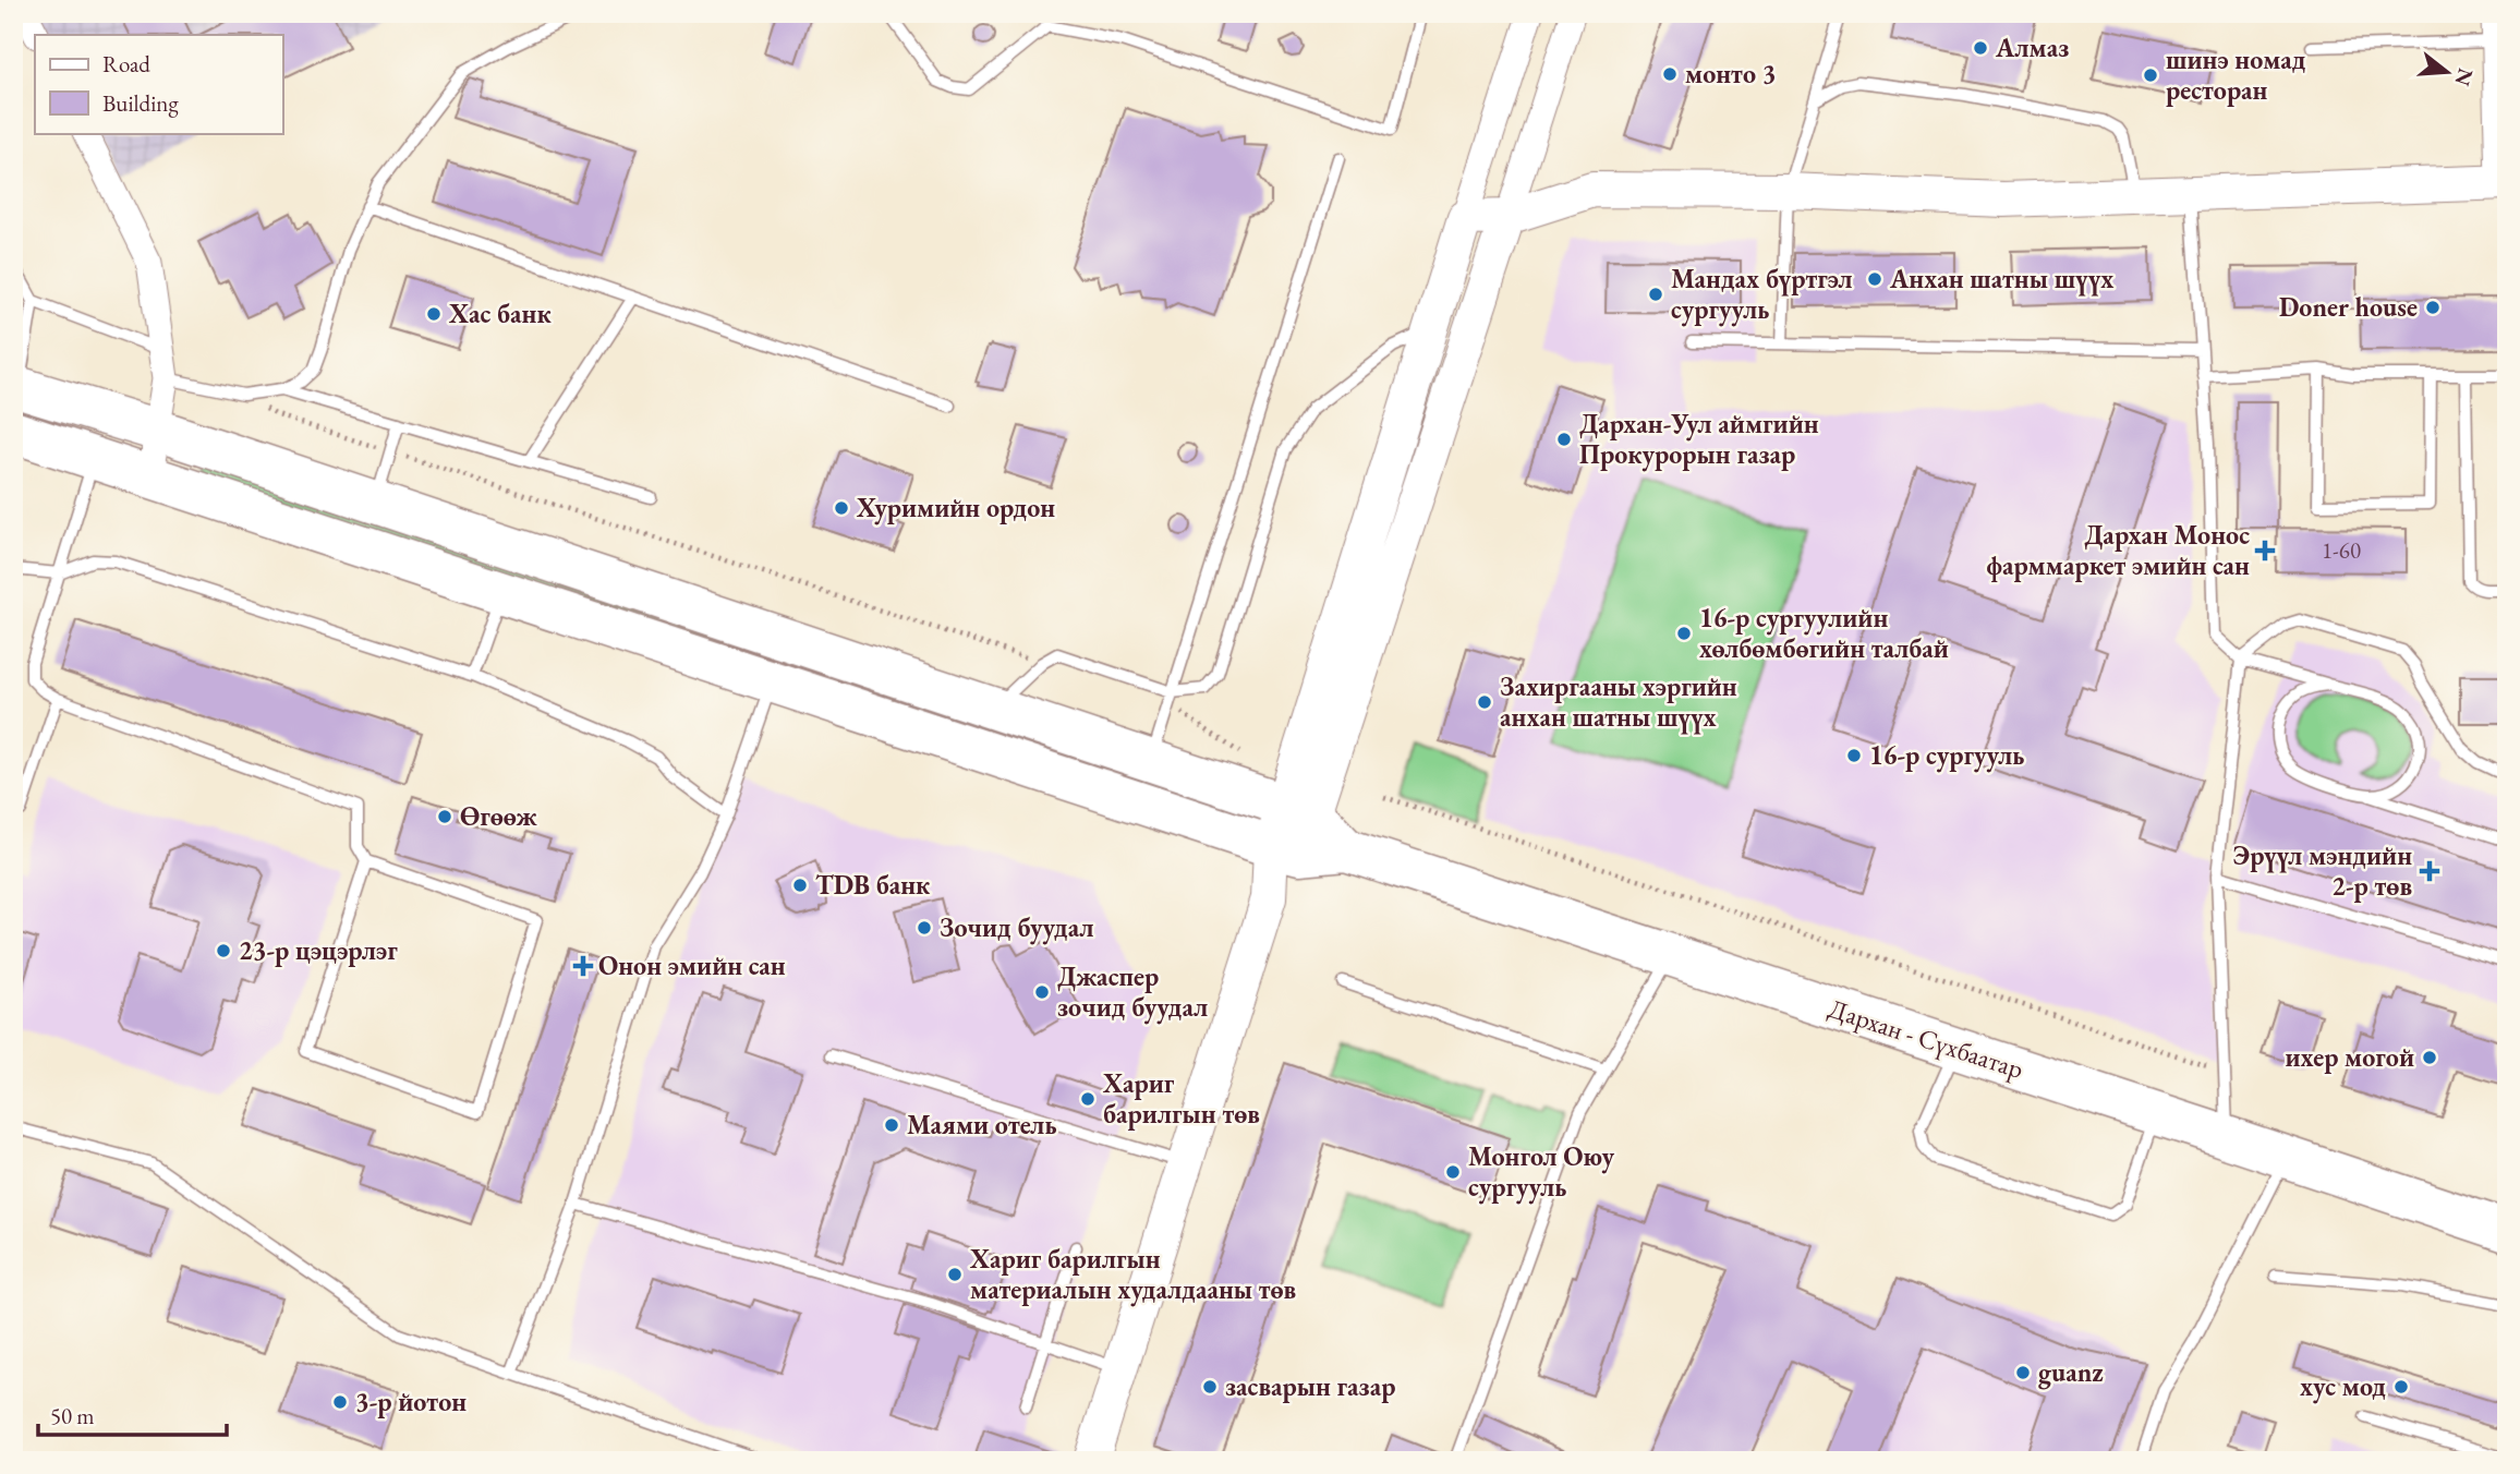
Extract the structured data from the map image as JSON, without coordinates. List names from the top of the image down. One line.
{"streets":{"highway":["Дархан - Сүхбаатар"]},"places":{"other":["Алмаз","монто 3","шинэ номад ресторан","Анхан шатны шүүх","Мандах бүртгэл сургууль","Doner house","Хас банк","Дархан-Уул аймгийн Прокурорын газар","Хуримийн ордон","16-р сургуулийн хөлбөмбөгийн талбай","Захиргааны хэргийн анхан шатны шүүх","16-р сургууль","Өгөөж","TDB банк","Зочид буудал","23-р цэцэрлэг","Джаспер зочид буудал","ихер могой","Хариг барилгын төв","Маями отель","Монгол Оюу сургууль","Хариг барилгын материалын худалдааны төв","guanz","засварын газар","хус мод","3-р йотон"],"health":["Дархан Монос фарммаркет эмийн сан","Эрүүл мэндийн 2-р төв","Онон эмийн сан"]},"house_numbers":["1-60"],"legend":["Road","Building"],"scale_bar":"50 m","north":"right"}
